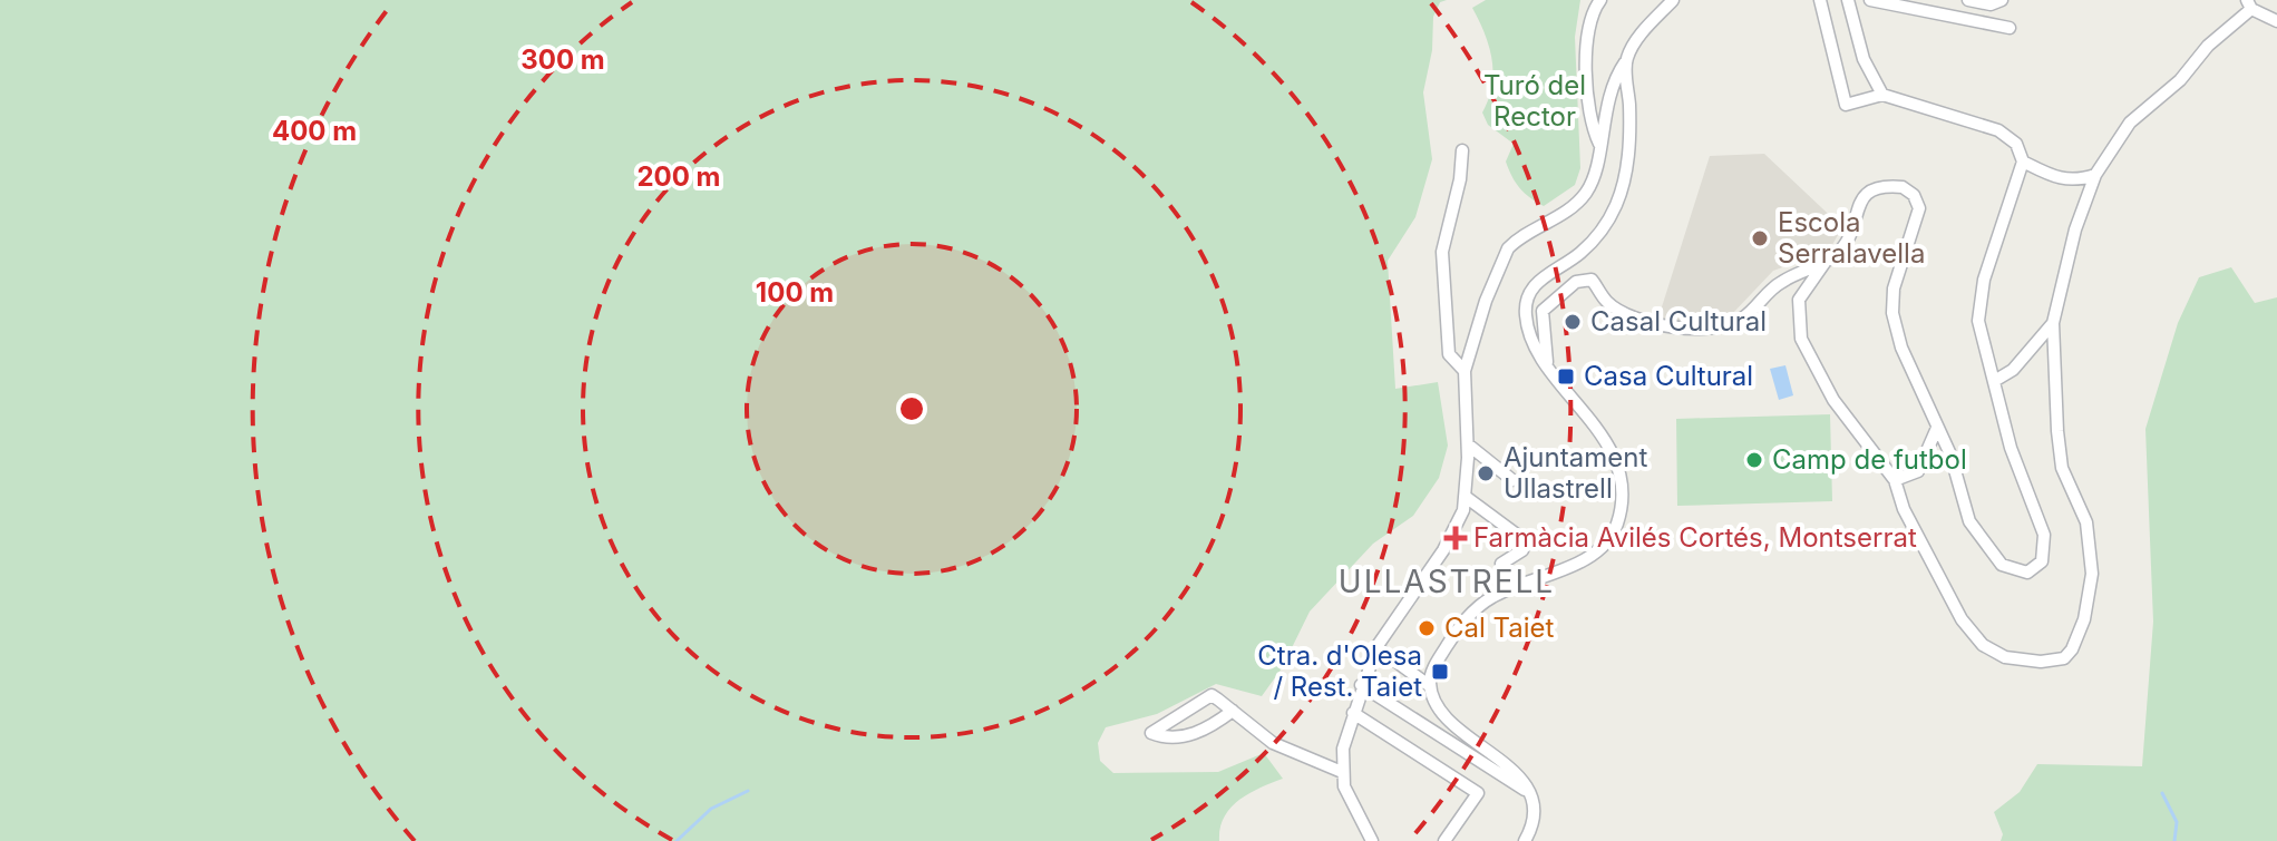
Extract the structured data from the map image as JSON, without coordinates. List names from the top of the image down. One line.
{"districts":["ULLASTRELL"],"parks":["Turó del Rector"],"places":{"other":["Escola Serralavella","Casal Cultural","Camp de futbol","Ajuntament Ullastrell","Cal Taiet"],"transit":["Casa Cultural","Ctra. d'Olesa / Rest. Taiet"],"health":["Farmàcia Avilés Cortés, Montserrat"]},"rings":["300 m","400 m","200 m","100 m"]}
